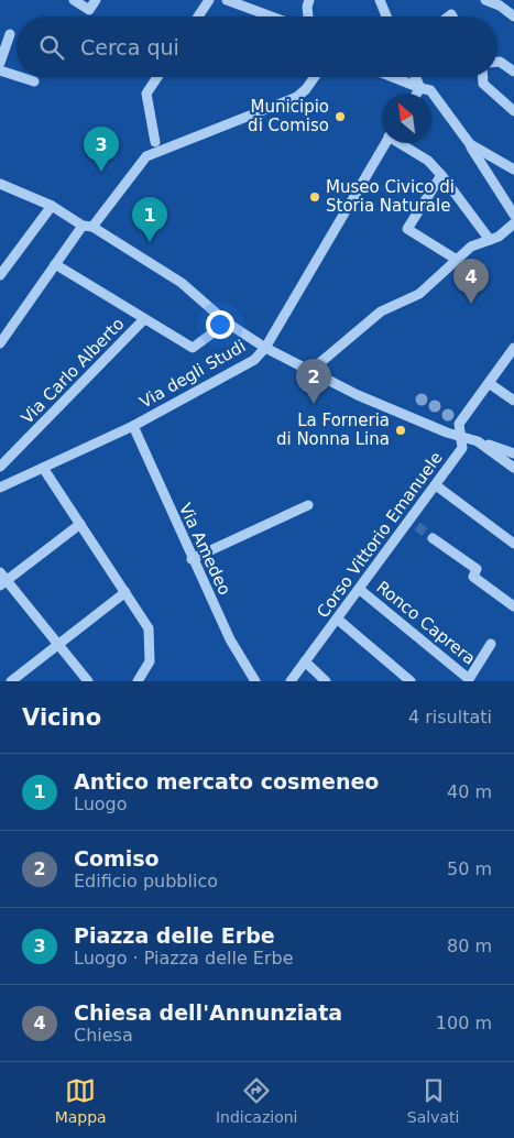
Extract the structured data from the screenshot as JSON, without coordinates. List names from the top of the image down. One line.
{"streets":{"street":["Via Carlo Alberto","Via degli Studi","Corso Vittorio Emanuele","Via Amedeo","Ronco Caprera"]},"crossings":[["Via degli Studi","Via Amedeo"],["Corso Vittorio Emanuele","Ronco Caprera"]],"places":["Municipio di Comiso","Museo Civico di Storia Naturale","La Forneria di Nonna Lina"],"north":"top left","page":{"search":"Cerca qui","pins":["3","1","4","2"],"heading":["Vicino","4 risultati"],"list":[{"mark":"1","name":"Antico mercato cosmeneo","note":"Luogo","value":"40 m"},{"mark":"2","name":"Comiso","note":"Edificio pubblico","value":"50 m"},{"mark":"3","name":"Piazza delle Erbe","note":"Luogo · Piazza delle Erbe","value":"80 m"},{"mark":"4","name":"Chiesa dell'Annunziata","note":"Chiesa","value":"100 m"}],"nav":["Mappa","Indicazioni","Salvati"]}}
